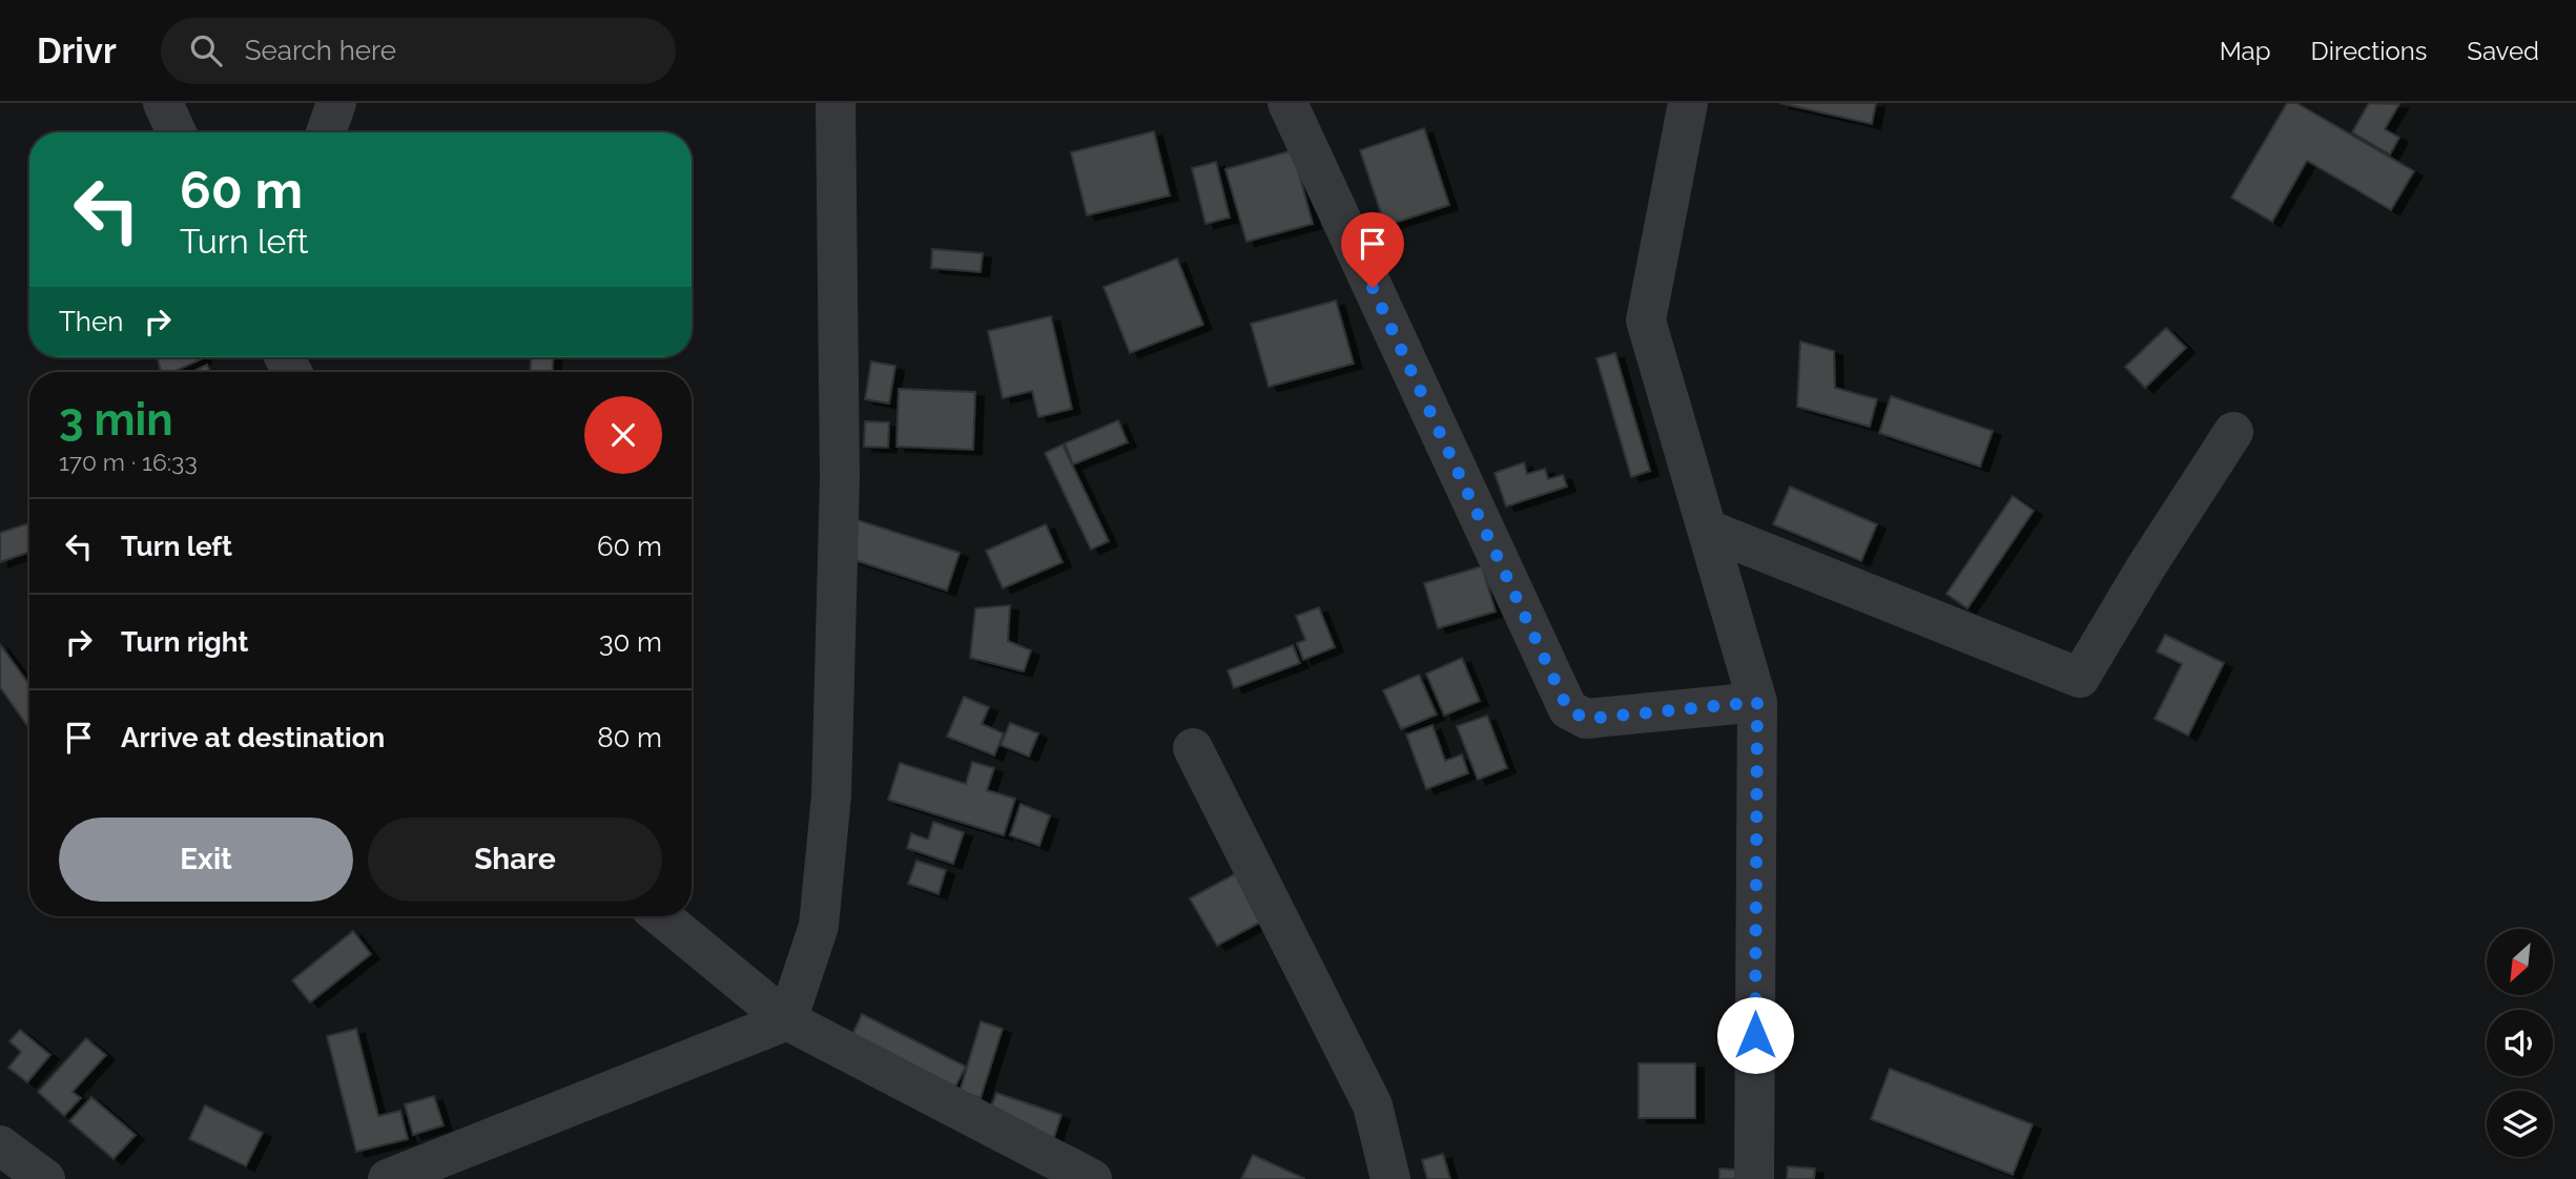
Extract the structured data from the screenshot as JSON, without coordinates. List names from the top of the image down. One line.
{"north":"bottom left","page":{"header":"Drivr","search":"Search here","nav":["Map","Directions","Saved"],"turn":["60 m","Turn left"],"then":"Then","heading":["3 min","170 m · 16:33"],"list":[{"name":"Turn left","value":"60 m"},{"name":"Turn right","value":"30 m"},{"name":"Arrive at destination","value":"80 m"}],"buttons":["Exit","Share"]}}
